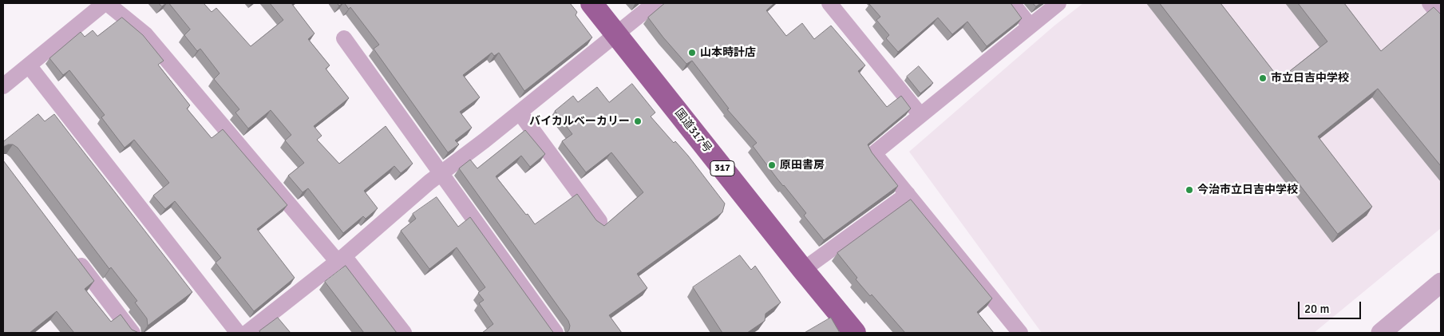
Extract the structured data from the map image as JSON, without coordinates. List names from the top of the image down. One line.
{"streets":{"highway":["国道317号","317"]},"places":["山本時計店","市立日吉中学校","バイカルベーカリー","原田書房","今治市立日吉中学校"],"scale_bar":"20 m"}
